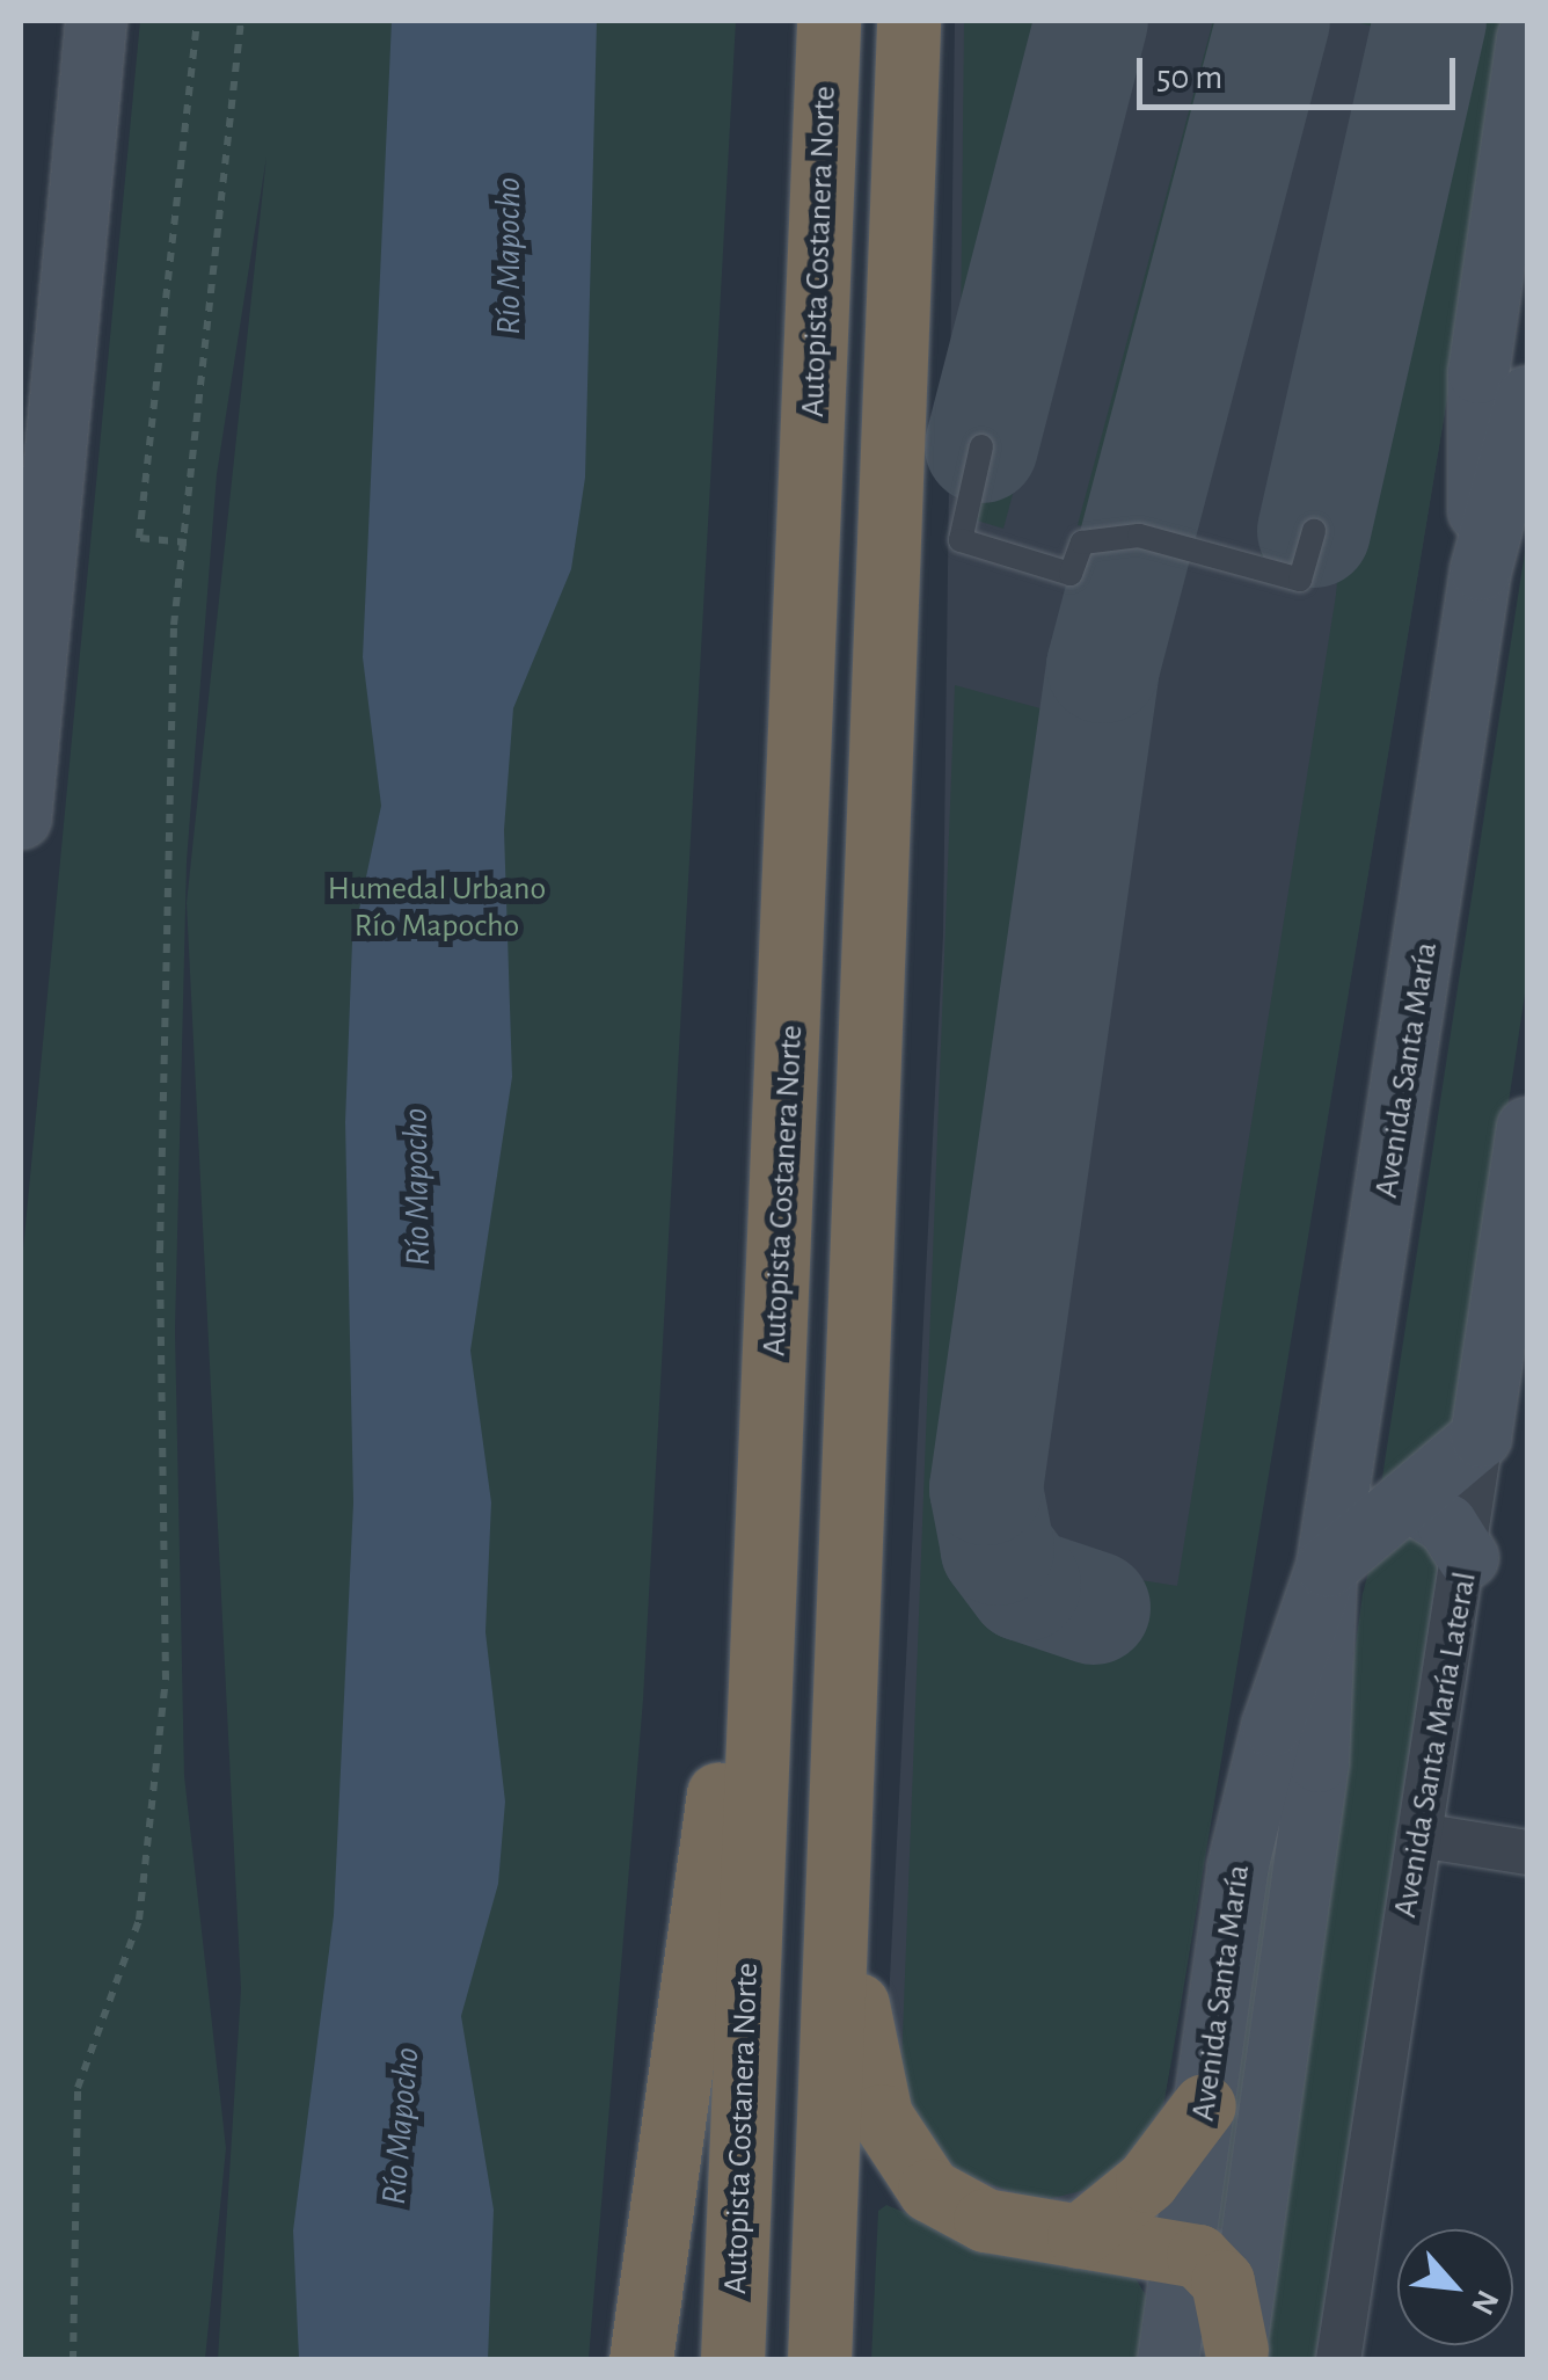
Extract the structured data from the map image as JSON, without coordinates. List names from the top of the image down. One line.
{"streets":{"highway":["Autopista Costanera Norte"],"main road":["Avenida Santa María","Avenida Santa María Lateral"]},"water":["Río Mapocho"],"parks":["Humedal Urbano Río Mapocho"],"scale_bar":"50 m","north":"bottom right"}
